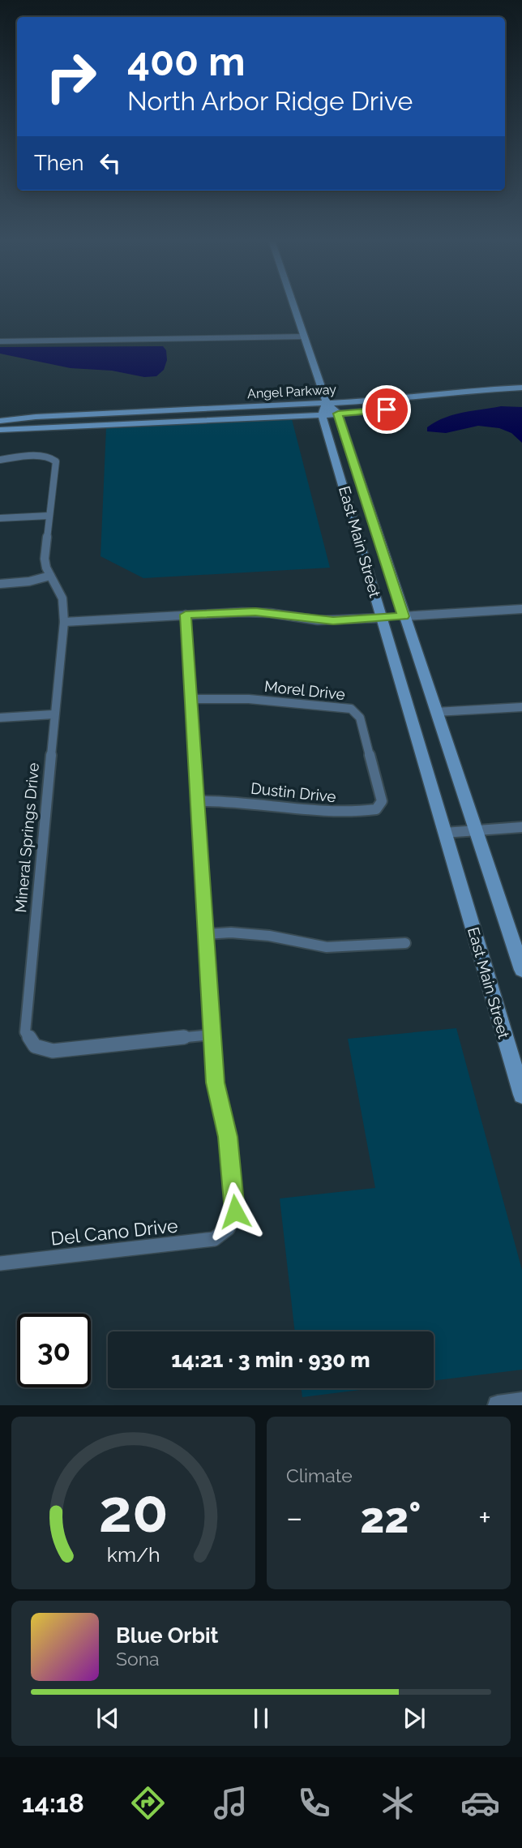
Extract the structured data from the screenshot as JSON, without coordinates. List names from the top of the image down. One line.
{"streets":{"main road":["Angel Parkway","East Main Street"],"street":["Morel Drive","Dustin Drive","Mineral Springs Drive","Del Cano Drive"]},"crossings":[["Angel Parkway","East Main Street"],["Morel Drive","Dustin Drive"],["Mineral Springs Drive","Del Cano Drive"]],"page":{"turn":["400 m","North Arbor Ridge Drive"],"then":"Then","limit":"30","trip":"14:21 · 3 min · 930 m","tile":"Climate","heat":["−","22°","+"],"song":["Blue Orbit","Sona"],"tabs":"14:18","gauge":["20","km/h"]}}
